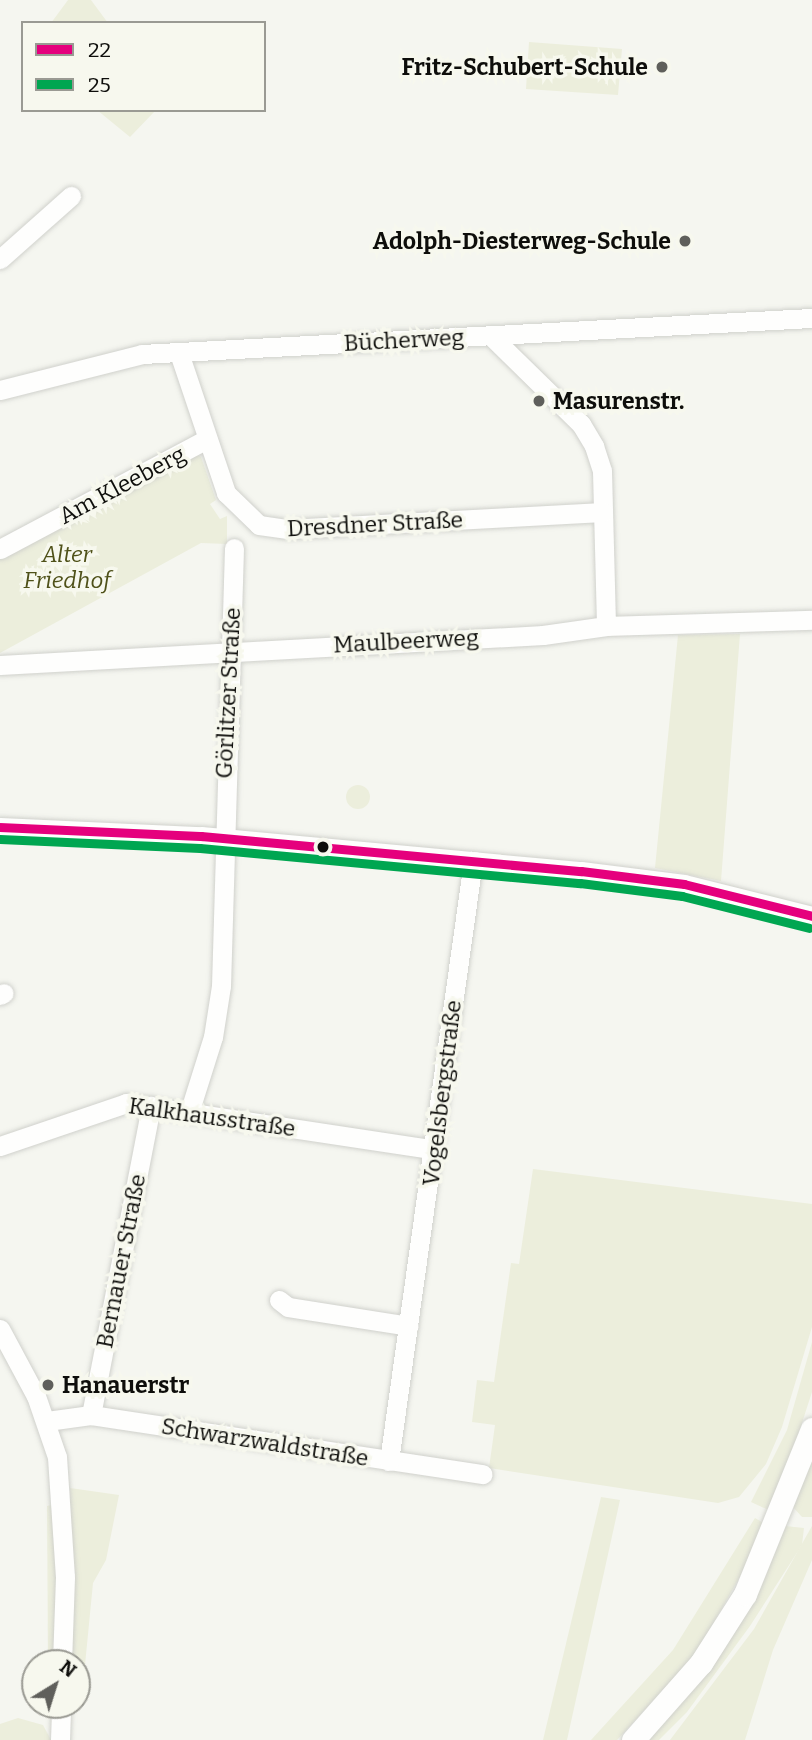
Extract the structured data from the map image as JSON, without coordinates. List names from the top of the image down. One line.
{"streets":{"street":["Bücherweg","Am Kleeberg","Dresdner Straße","Maulbeerweg","Görlitzer Straße","Vogelsbergstraße","Kalkhausstraße","Bernauer Straße","Schwarzwaldstraße"]},"crossings":[["Bücherweg","Dresdner Straße"],["Am Kleeberg","Dresdner Straße"],["Maulbeerweg","Görlitzer Straße"],["Vogelsbergstraße","Kalkhausstraße"],["Vogelsbergstraße","Schwarzwaldstraße"],["Kalkhausstraße","Bernauer Straße"],["Bernauer Straße","Schwarzwaldstraße"]],"parks":["Alter Friedhof"],"places":["Fritz-Schubert-Schule","Adolph-Diesterweg-Schule","Masurenstr.","Hanauerstr"],"lines":["transit line 22","transit line 25"],"legend":["22","25"],"north":"top right"}
